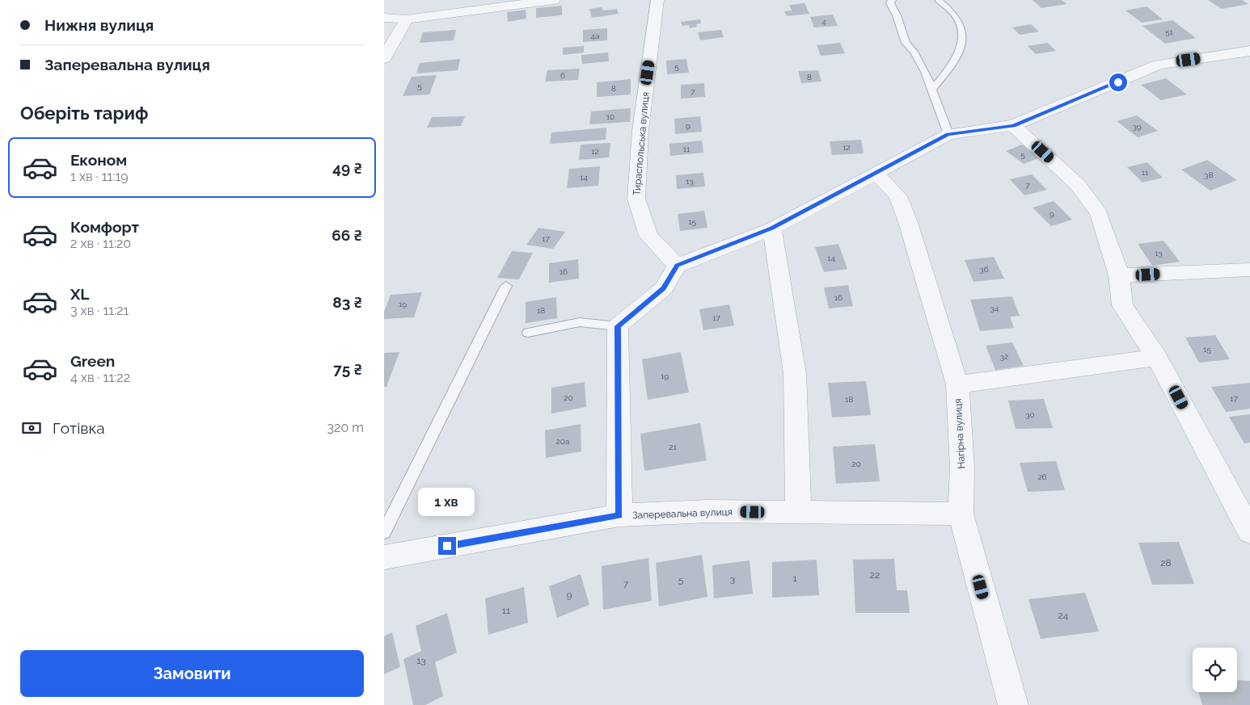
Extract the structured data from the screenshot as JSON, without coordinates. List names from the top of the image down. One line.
{"streets":{"street":["Тираспольська вулиця","Нагірна вулиця","Заперевальна вулиця"]},"crossings":[["Нагірна вулиця","Заперевальна вулиця"]],"house_numbers":["4","51","4а","5","6","8","5","8","7","10","9","39","12","11","12","5","11","38","14","13","7","9","15","17","13","14","36","16","16","19","34","18","17","15","32","19","20","17","18","30","20а","21","20","26","28","22","1","3","5","7","9","11","24","13"],"page":{"banner":["Нижня вулиця","Заперевальна вулиця"],"heading":"Оберіть тариф","list":[{"name":"Економ","note":"1 хв · 11:19","value":"49 ₴"},{"name":"Комфорт","note":"2 хв · 11:20","value":"66 ₴"},{"name":"XL","note":"3 хв · 11:21","value":"83 ₴"},{"name":"Green","note":"4 хв · 11:22","value":"75 ₴"}],"pay":["Готівка","320 m"],"bubble":"1 хв","buttons":"Замовити"}}
